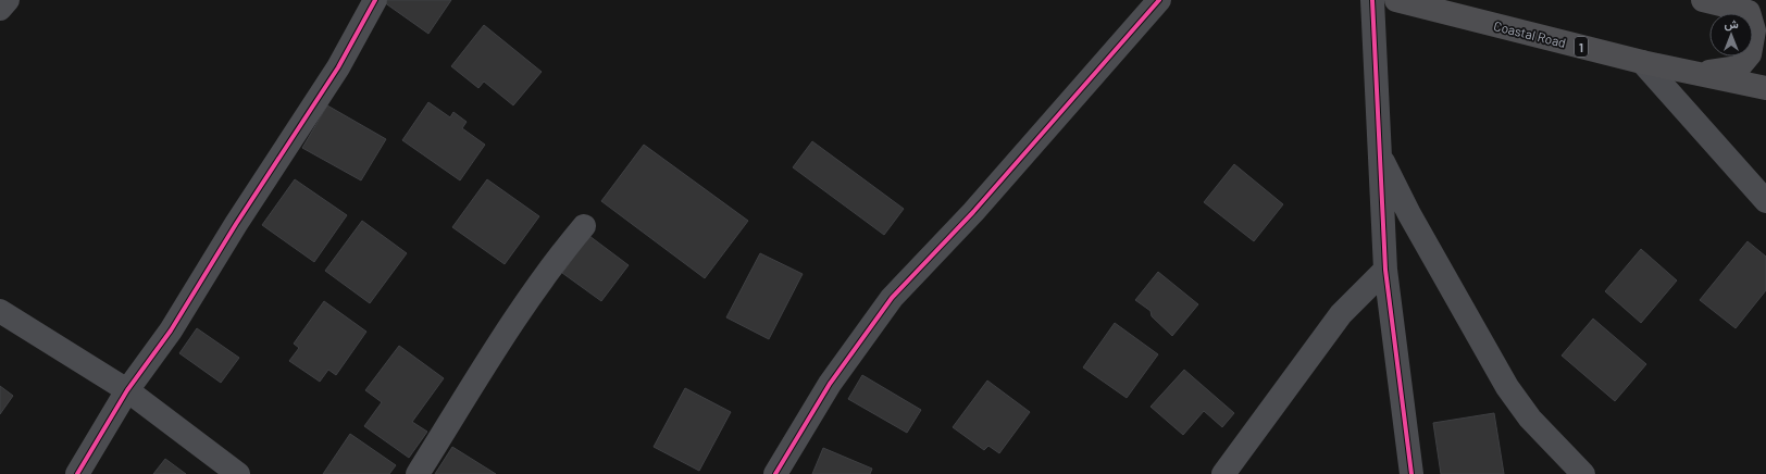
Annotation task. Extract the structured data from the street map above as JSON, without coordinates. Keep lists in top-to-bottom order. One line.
{"streets":{"highway":["Coastal Road","1"]},"north":"top"}
